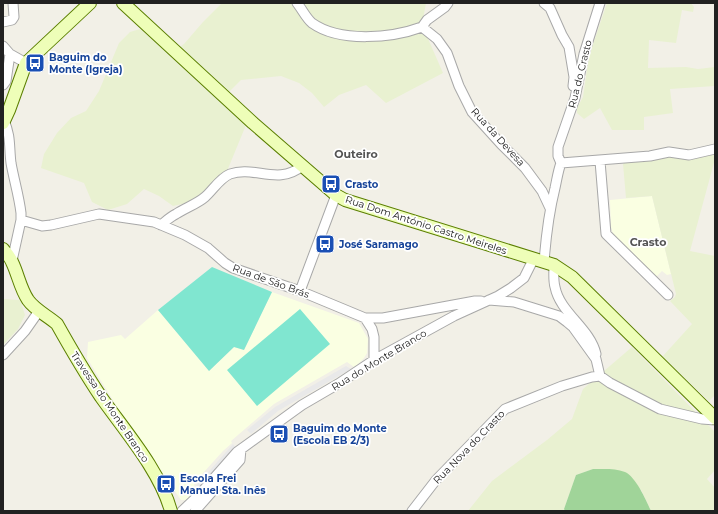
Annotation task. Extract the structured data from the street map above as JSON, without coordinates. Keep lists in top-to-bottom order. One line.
{"streets":{"main road":["Rua Dom António Castro Meireles","Travessa do Monte Branco"],"street":["Rua do Crasto","Rua da Devesa","Rua de São Brás","Rua do Monte Branco","Rua Nova do Crasto"]},"crossings":[["Rua do Crasto","Rua da Devesa"],["Rua do Crasto","Rua Dom António Castro Meireles"],["Rua do Crasto","Rua do Monte Branco"],["Rua do Crasto","Rua Nova do Crasto"],["Rua Dom António Castro Meireles","Rua do Monte Branco"],["Rua de São Brás","Rua do Monte Branco"]],"districts":["Outeiro","Crasto"],"places":{"bus stop":["Baguim do Monte (Igreja)","Crasto","José Saramago","Baguim do Monte (Escola EB 2/3)","Escola Frei Manuel Sta. Inês"]}}
